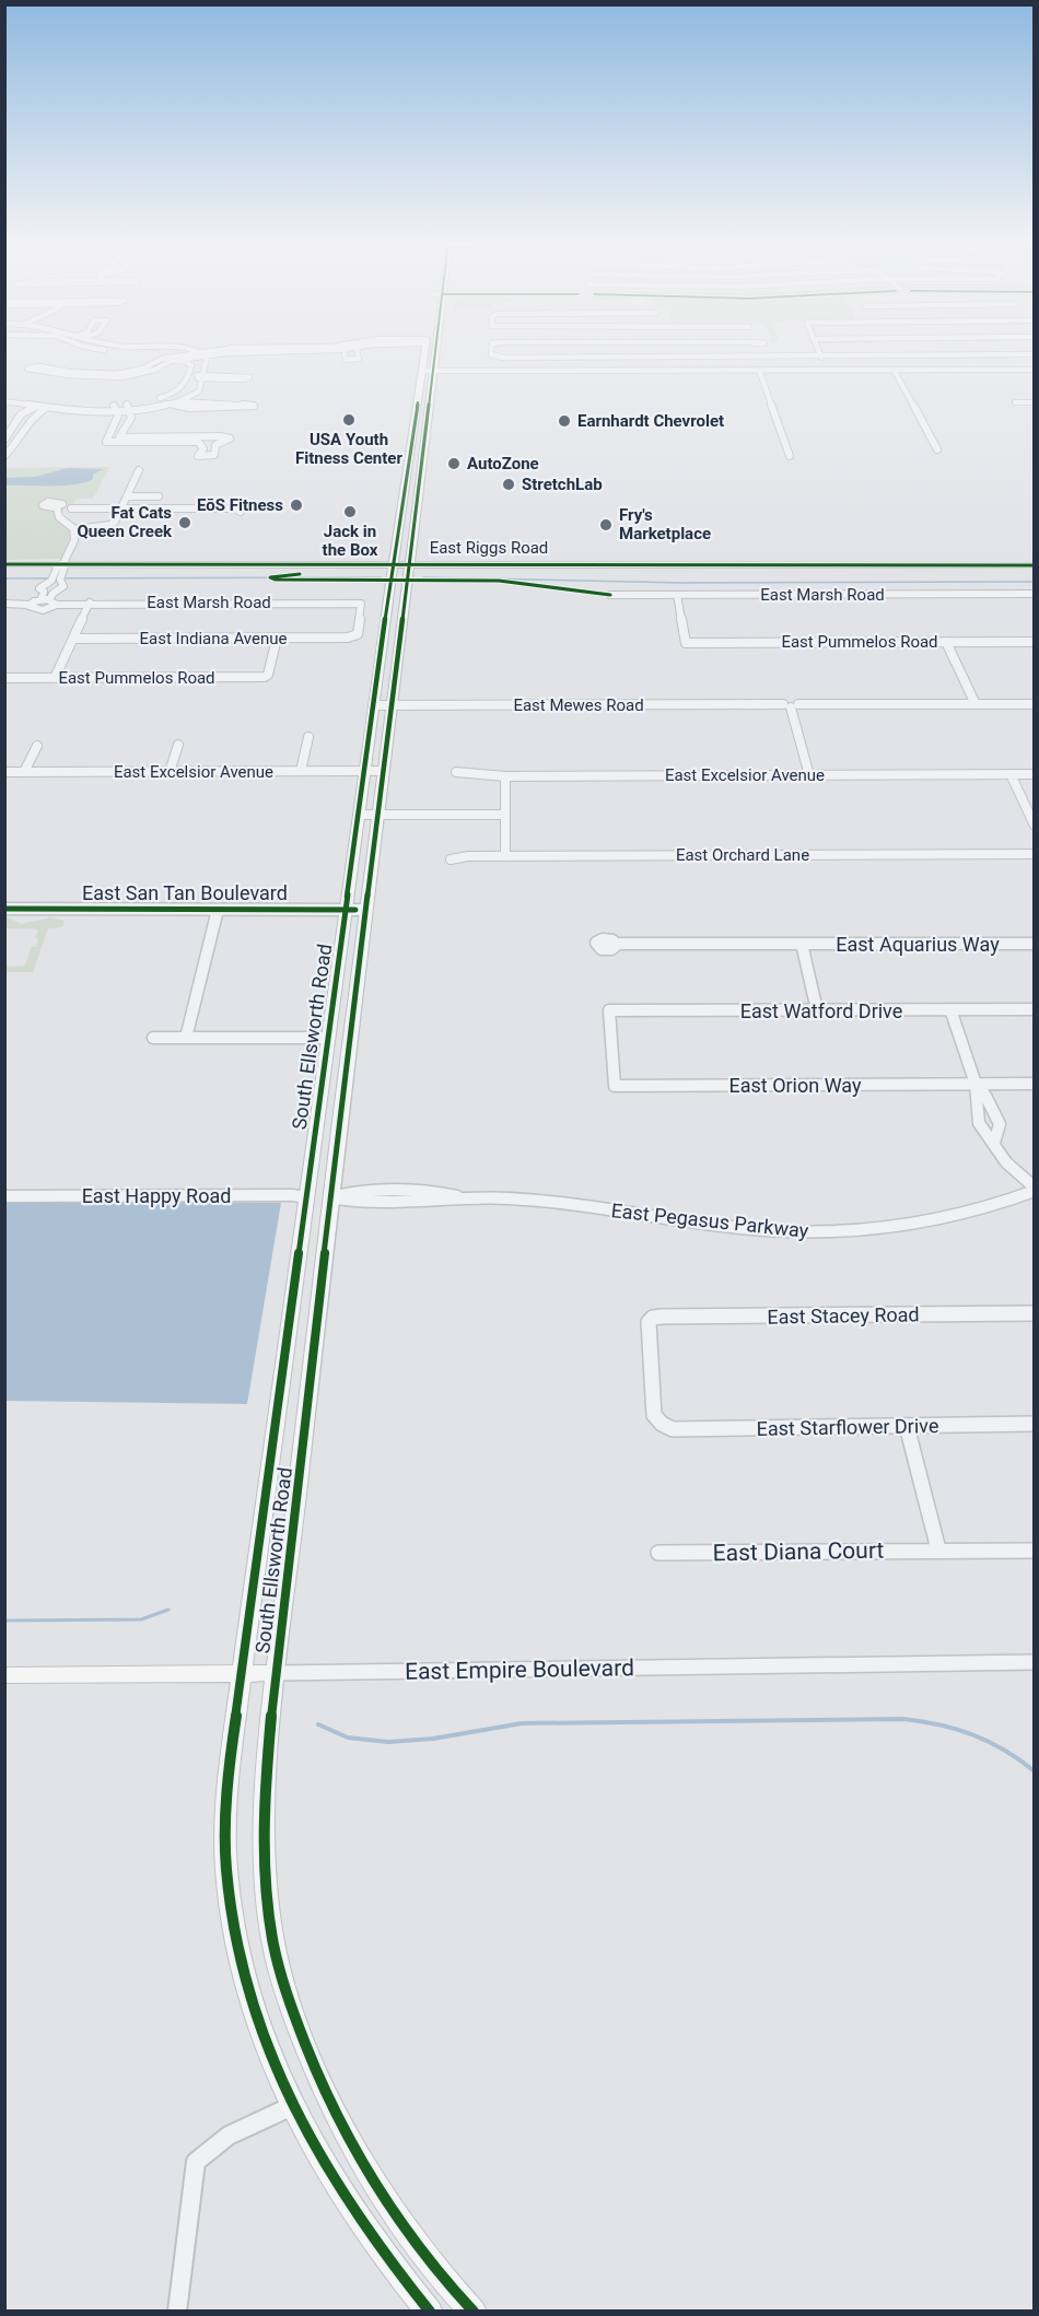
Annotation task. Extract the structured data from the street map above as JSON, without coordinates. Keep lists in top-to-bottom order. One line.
{"streets":{"main road":["East Riggs Road","South Ellsworth Road","East Empire Boulevard"],"street":["East Marsh Road","East Indiana Avenue","East Pummelos Road","East Mewes Road","East Excelsior Avenue","East Orchard Lane","East San Tan Boulevard","East Aquarius Way","East Watford Drive","East Orion Way","East Happy Road","East Pegasus Parkway","East Stacey Road","East Starflower Drive","East Diana Court"]},"crossings":[["East Riggs Road","South Ellsworth Road"],["East Marsh Road","East Indiana Avenue"],["East Marsh Road","East Pummelos Road"],["East Indiana Avenue","East Pummelos Road"],["East Mewes Road","South Ellsworth Road"],["East Excelsior Avenue","South Ellsworth Road"],["East San Tan Boulevard","South Ellsworth Road"],["East Watford Drive","East Orion Way"],["South Ellsworth Road","East Happy Road"],["South Ellsworth Road","East Pegasus Parkway"],["South Ellsworth Road","East Empire Boulevard"],["East Stacey Road","East Starflower Drive"]],"places":["USA Youth Fitness Center","Earnhardt Chevrolet","AutoZone","StretchLab","EōS Fitness","Jack in the Box","Fat Cats Queen Creek","Fry's Marketplace"]}
